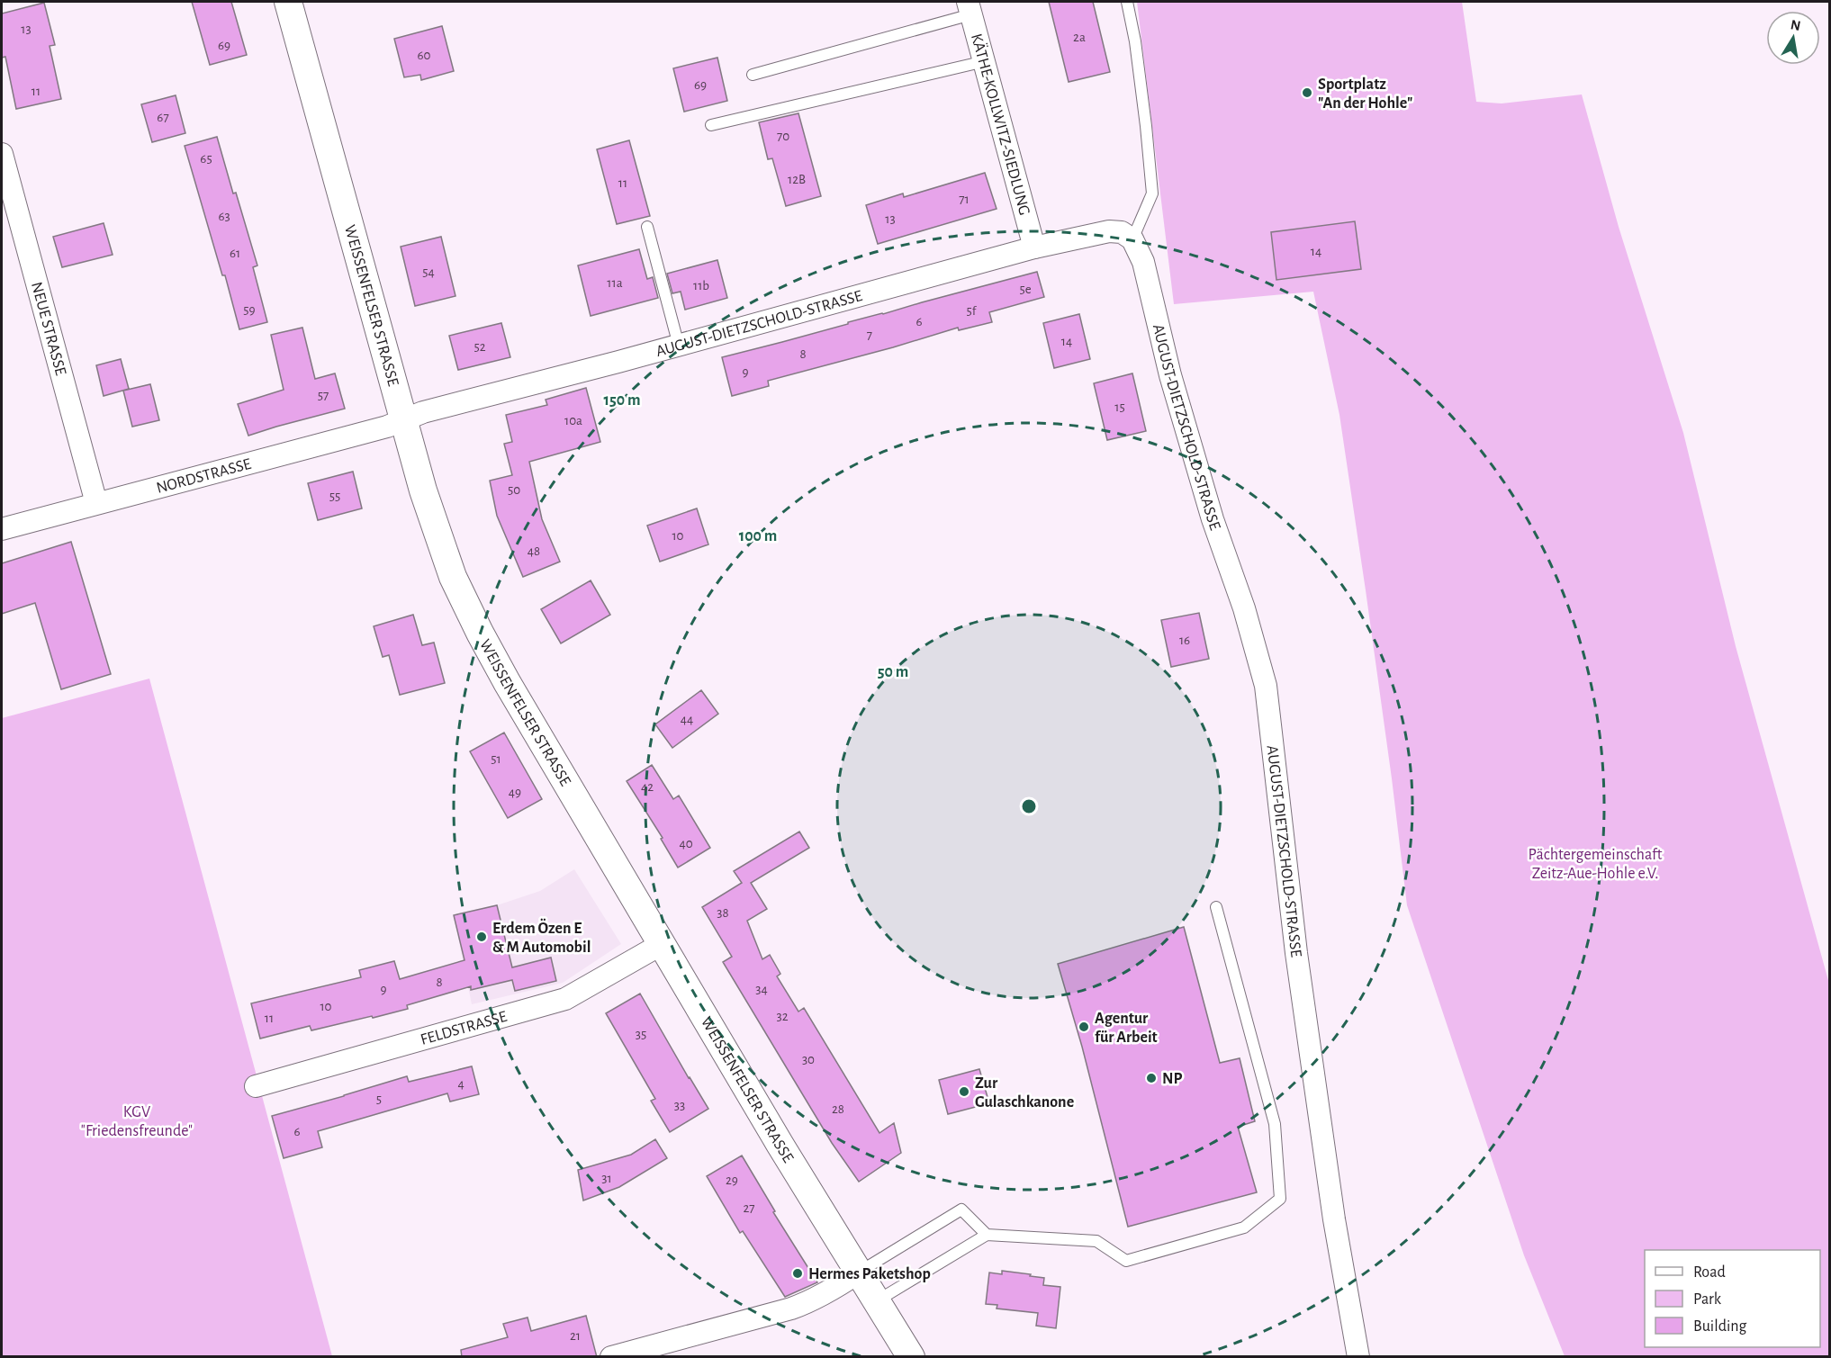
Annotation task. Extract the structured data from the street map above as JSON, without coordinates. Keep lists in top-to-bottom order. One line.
{"streets":{"street":["KÄTHE-KOLLWITZ-SIEDLUNG","WEISSENFELSER STRASSE","AUGUST-DIETZSCHOLD-STRASSE","NEUE STRASSE","NORDSTRASSE","FELDSTRASSE"]},"crossings":[["KÄTHE-KOLLWITZ-SIEDLUNG","AUGUST-DIETZSCHOLD-STRASSE"],["WEISSENFELSER STRASSE","AUGUST-DIETZSCHOLD-STRASSE"],["WEISSENFELSER STRASSE","NORDSTRASSE"],["WEISSENFELSER STRASSE","FELDSTRASSE"],["AUGUST-DIETZSCHOLD-STRASSE","NORDSTRASSE"],["NEUE STRASSE","NORDSTRASSE"]],"parks":["Pächtergemeinschaft Zeitz-Aue-Hohle e.V.","KGV \"Friedensfreunde\""],"places":["Sportplatz \"An der Hohle\"","Erdem Özen E & M Automobil","Agentur für Arbeit","NP","Zur Gulaschkanone","Hermes Paketshop"],"house_numbers":["13","2a","69","60","69","11","67","70","65","12B","11","71","63","13","14","61","54","11a","11b","5e","59","5f","6","7","14","52","8","9","57","15","10a","50","55","10","48","16","44","51","42","49","40","38","8","9","34","10","32","11","35","30","4","5","33","28","6","31","29","27","21"],"legend":["Road","Park","Building"],"north":"top","rings":["150 m","100 m","50 m"]}
